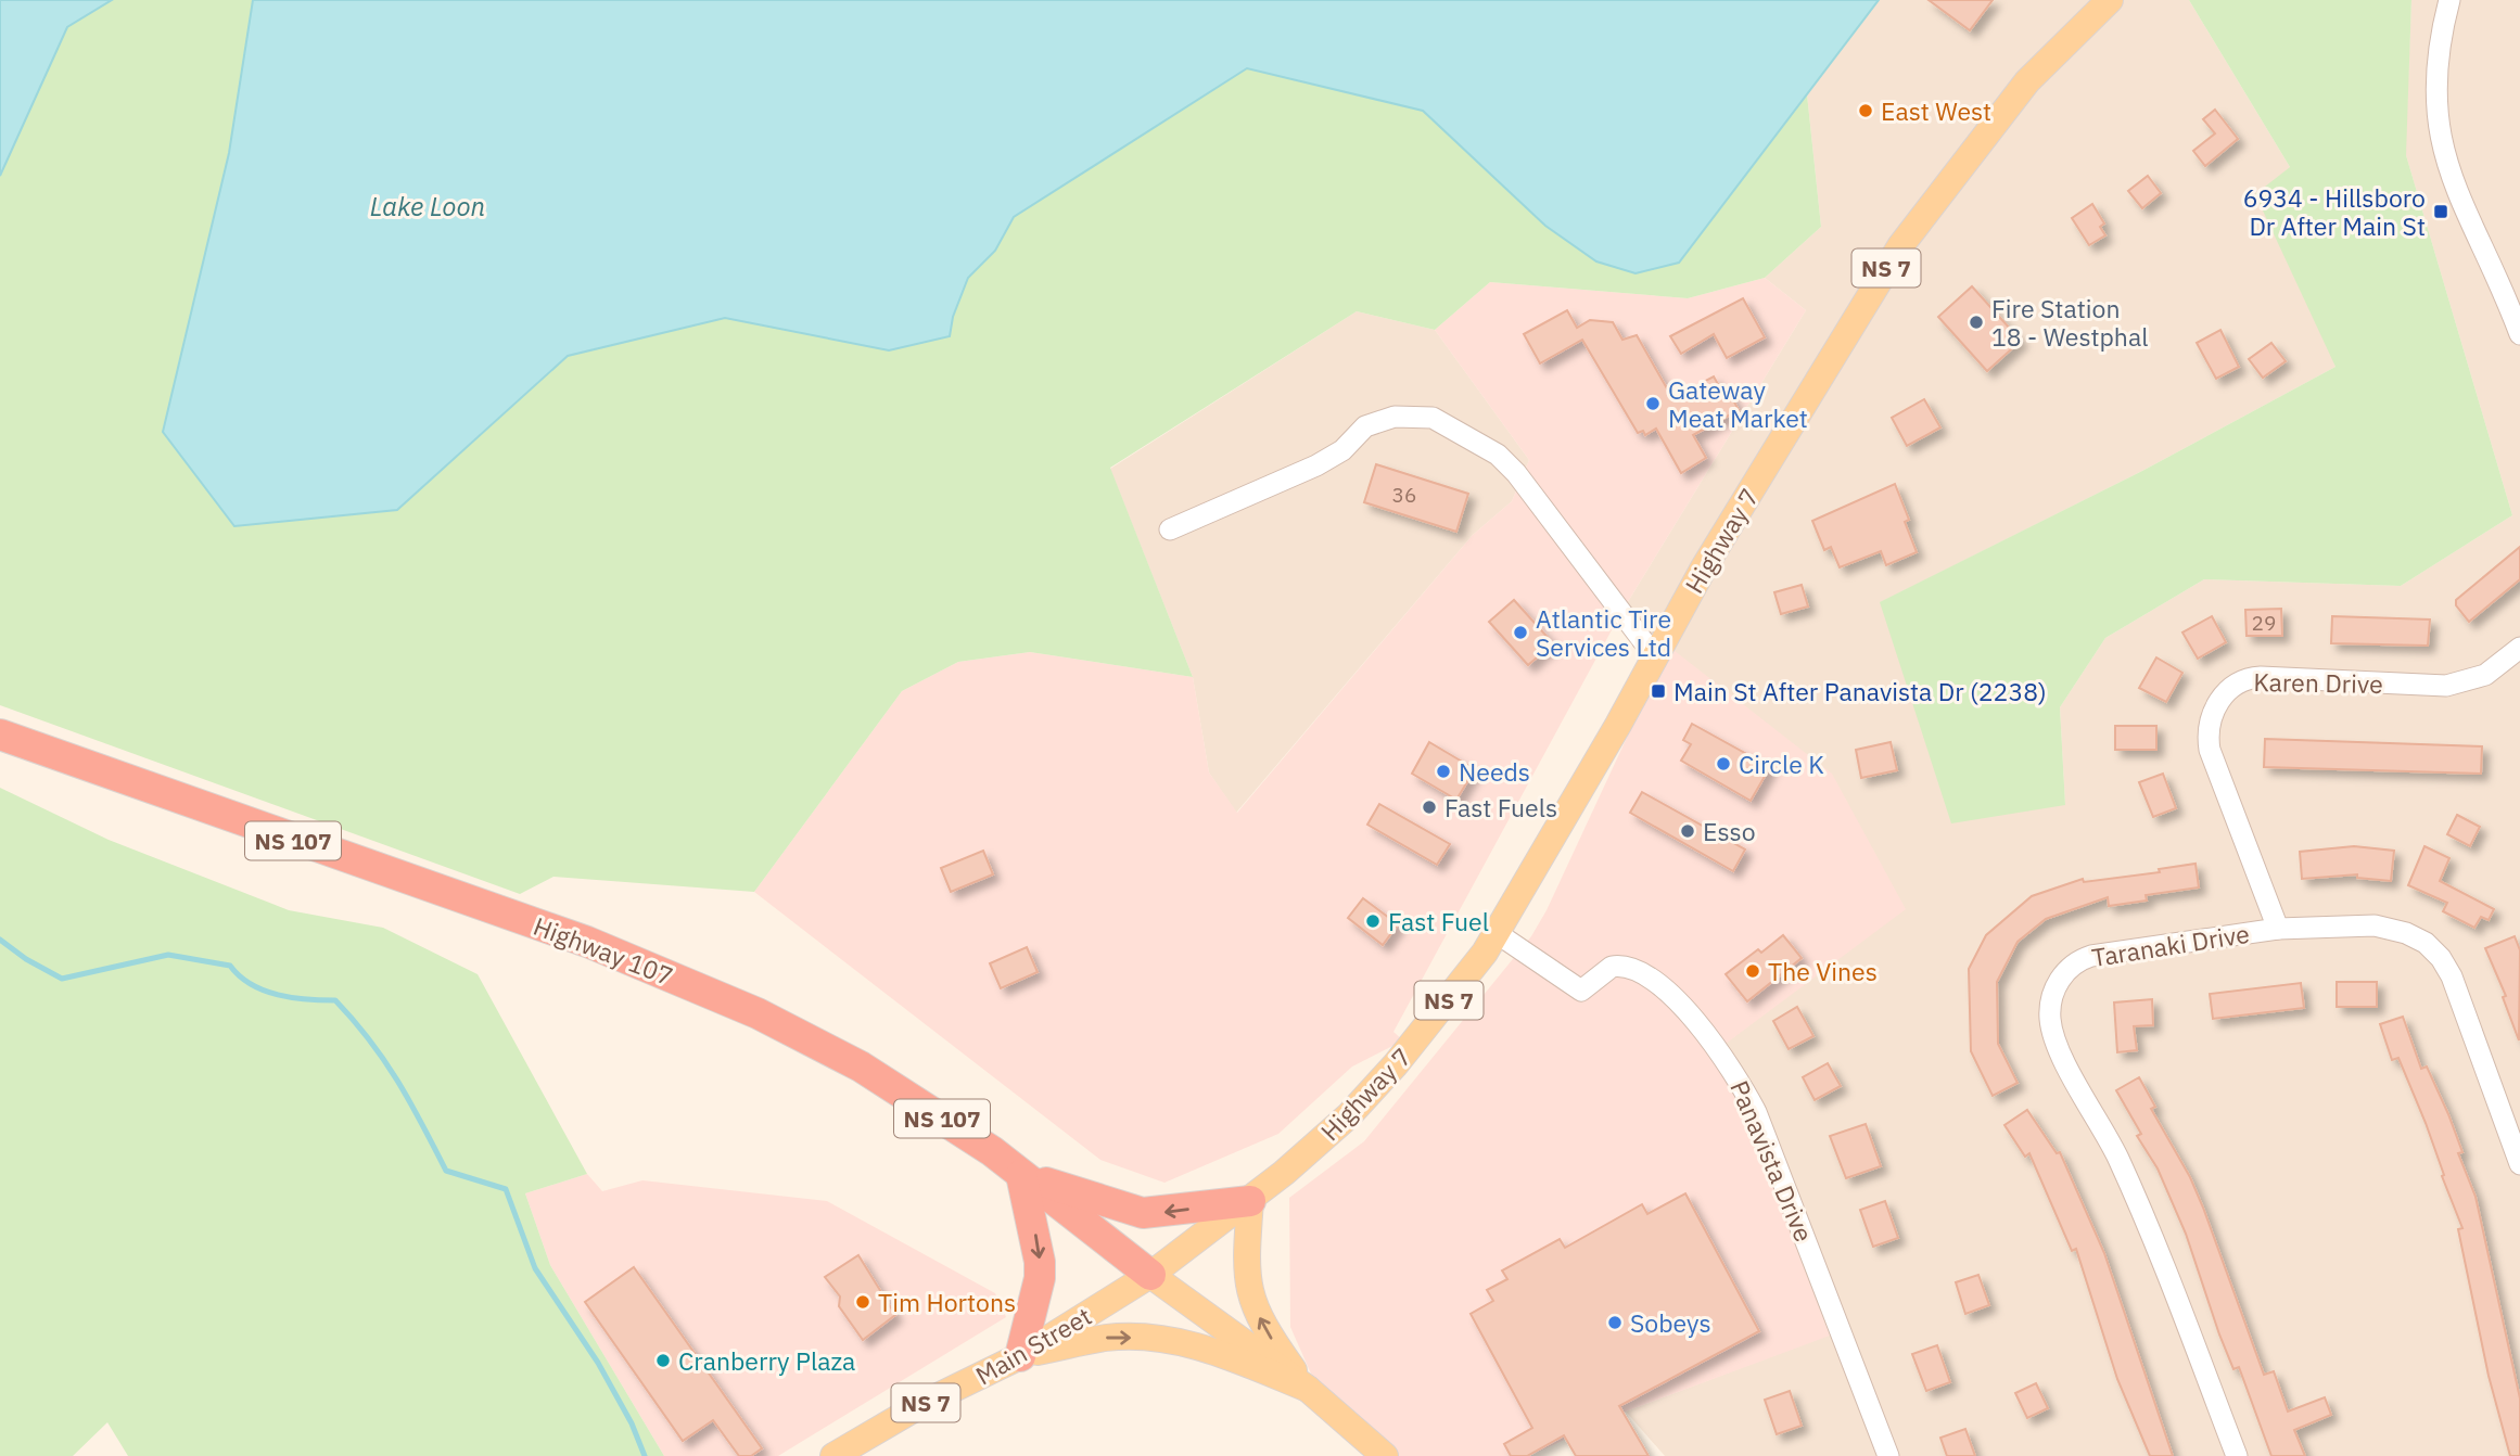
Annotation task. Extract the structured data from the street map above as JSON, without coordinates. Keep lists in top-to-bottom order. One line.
{"streets":{"highway":["NS 107","Highway 107"],"main road":["NS 7","Highway 7","Main Street"],"street":["Karen Drive","Taranaki Drive","Panavista Drive"]},"crossings":[["Highway 7","Highway 107"],["Highway 7","Panavista Drive"],["Highway 7","Main Street"],["Karen Drive","Taranaki Drive"],["Highway 107","Main Street"]],"water":["Lake Loon"],"places":{"other":["East West","Fire Station 18 - Westphal","Gateway Meat Market","Atlantic Tire Services Ltd","Circle K","Needs","Fast Fuels","Esso","Fast Fuel","The Vines","Tim Hortons","Sobeys","Cranberry Plaza"],"transit":["6934 - Hillsboro Dr After Main St","Main St After Panavista Dr (2238)"]},"house_numbers":["36","29"]}
